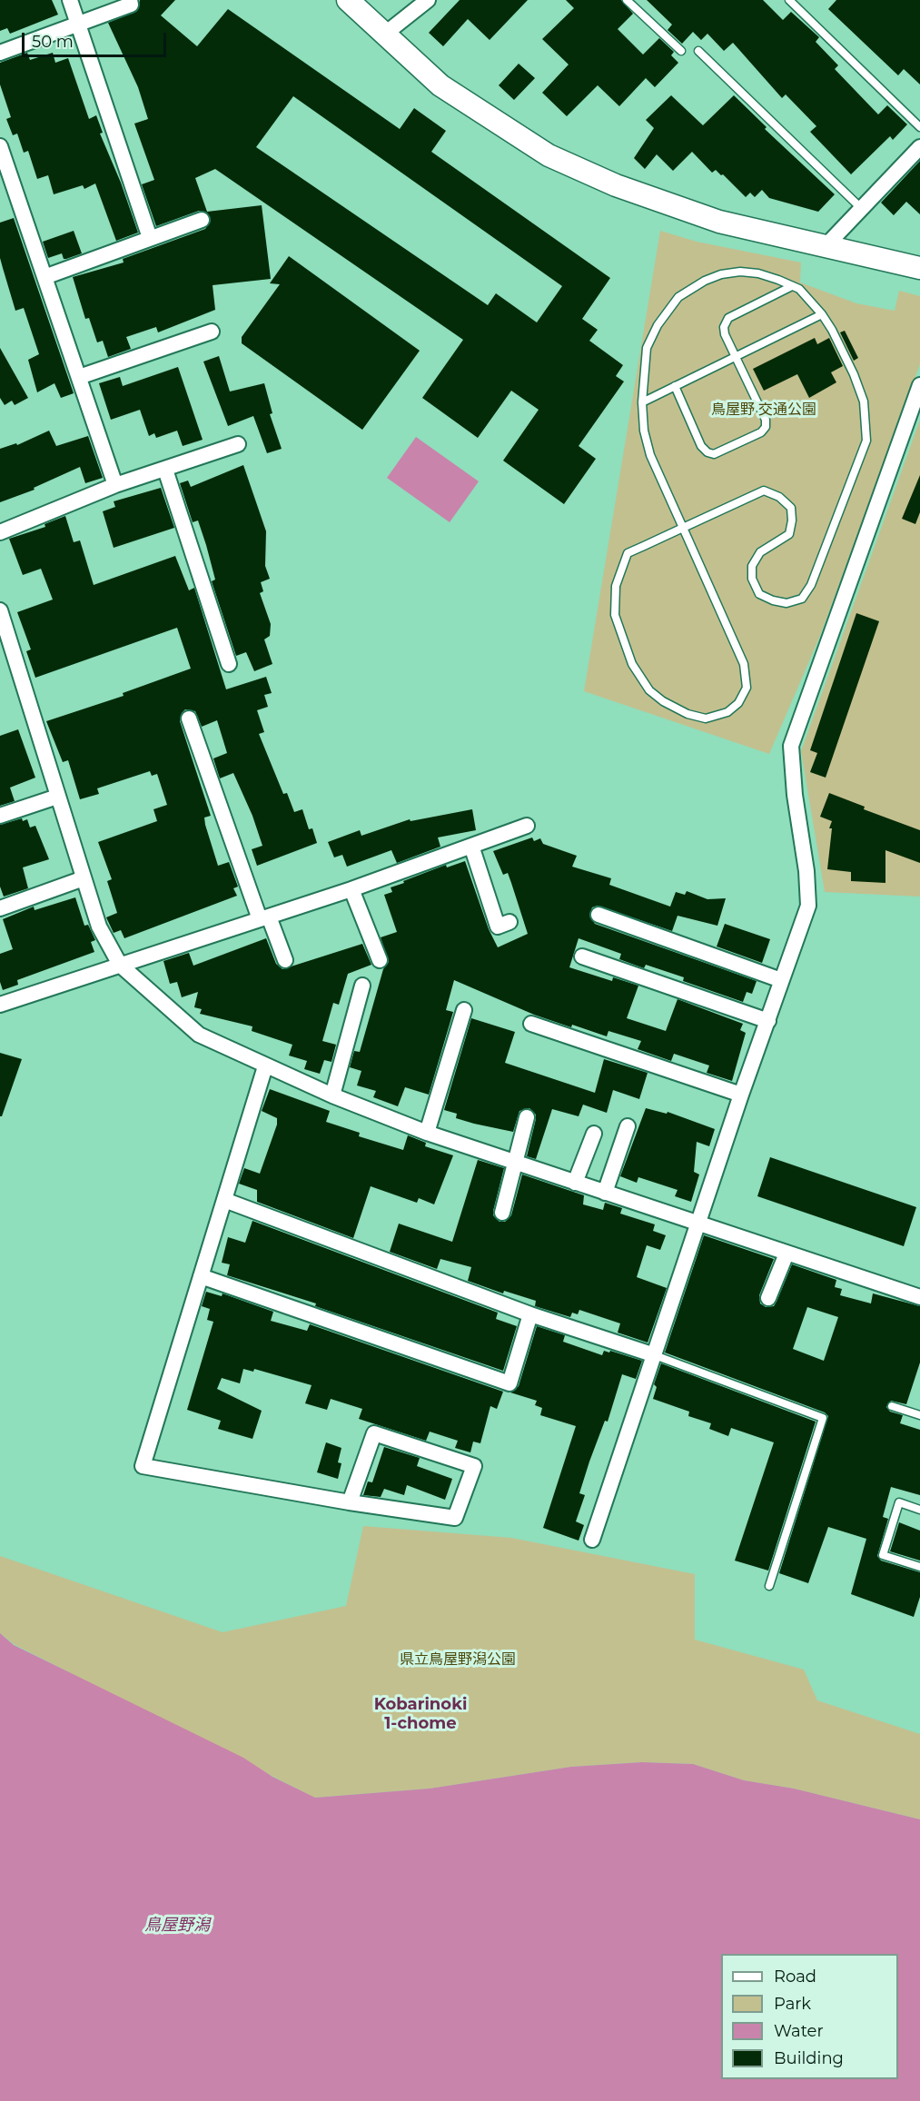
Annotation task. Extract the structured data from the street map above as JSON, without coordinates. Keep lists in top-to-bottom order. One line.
{"districts":["Kobarinoki 1-chome"],"water":["鳥屋野潟"],"parks":["鳥屋野 交通公園","県立鳥屋野潟公園"],"legend":["Road","Park","Water","Building"],"scale_bar":"50 m"}
